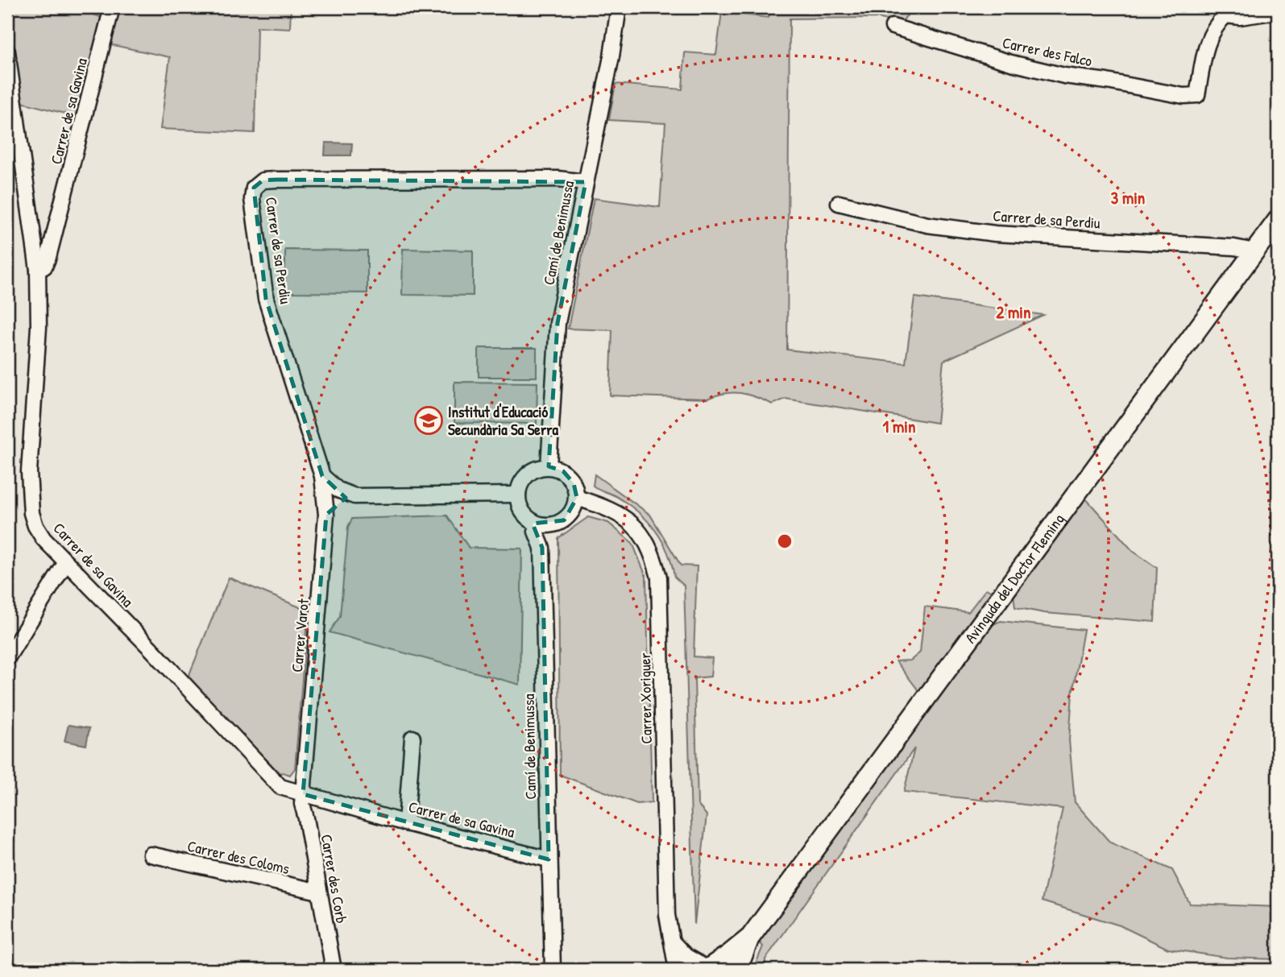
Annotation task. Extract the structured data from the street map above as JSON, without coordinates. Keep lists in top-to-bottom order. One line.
{"streets":{"main road":["Avinguda del Doctor Fleming"],"street":["Carrer des Falco","Carrer de sa Gavina","Carrer de sa Perdiu","Camí de Benimussa","Carrer Varot","Carrer Xoriguer","Carrer des Coloms","Carrer des Corb"]},"crossings":[["Carrer de sa Gavina","Camí de Benimussa"],["Carrer de sa Gavina","Carrer Varot"],["Carrer de sa Gavina","Carrer des Corb"],["Carrer de sa Perdiu","Camí de Benimussa"],["Carrer de sa Perdiu","Avinguda del Doctor Fleming"],["Carrer de sa Perdiu","Carrer Varot"],["Camí de Benimussa","Carrer Xoriguer"],["Carrer Varot","Carrer des Corb"],["Carrer des Coloms","Carrer des Corb"]],"places":{"school or university":["Institut d'Educació Secundària Sa Serra"]},"rings":["3 min","2 min","1 min"]}
